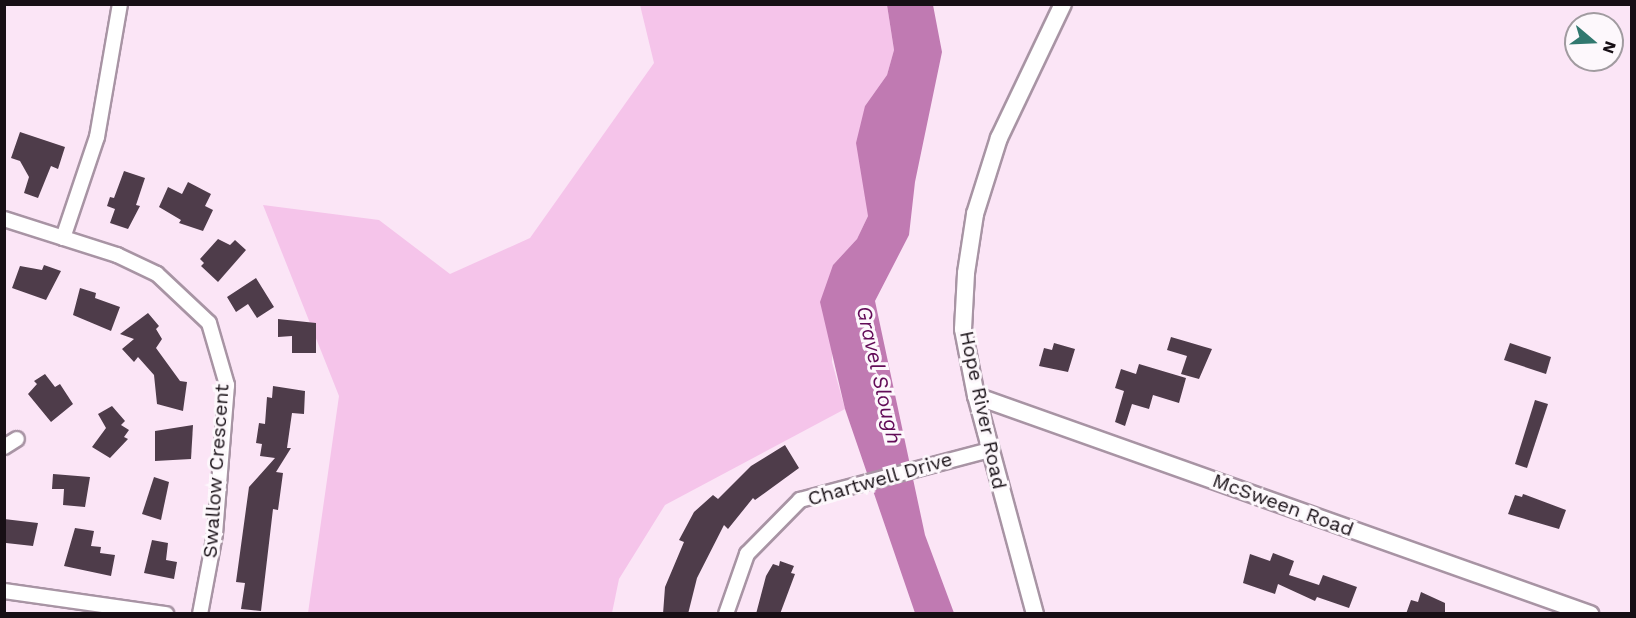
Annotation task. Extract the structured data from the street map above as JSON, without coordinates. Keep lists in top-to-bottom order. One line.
{"streets":{"street":["Hope River Road","Swallow Crescent","Chartwell Drive","McSween Road"]},"crossings":[["Hope River Road","Chartwell Drive"],["Hope River Road","McSween Road"]],"water":["Gravel Slough"],"north":"right"}
